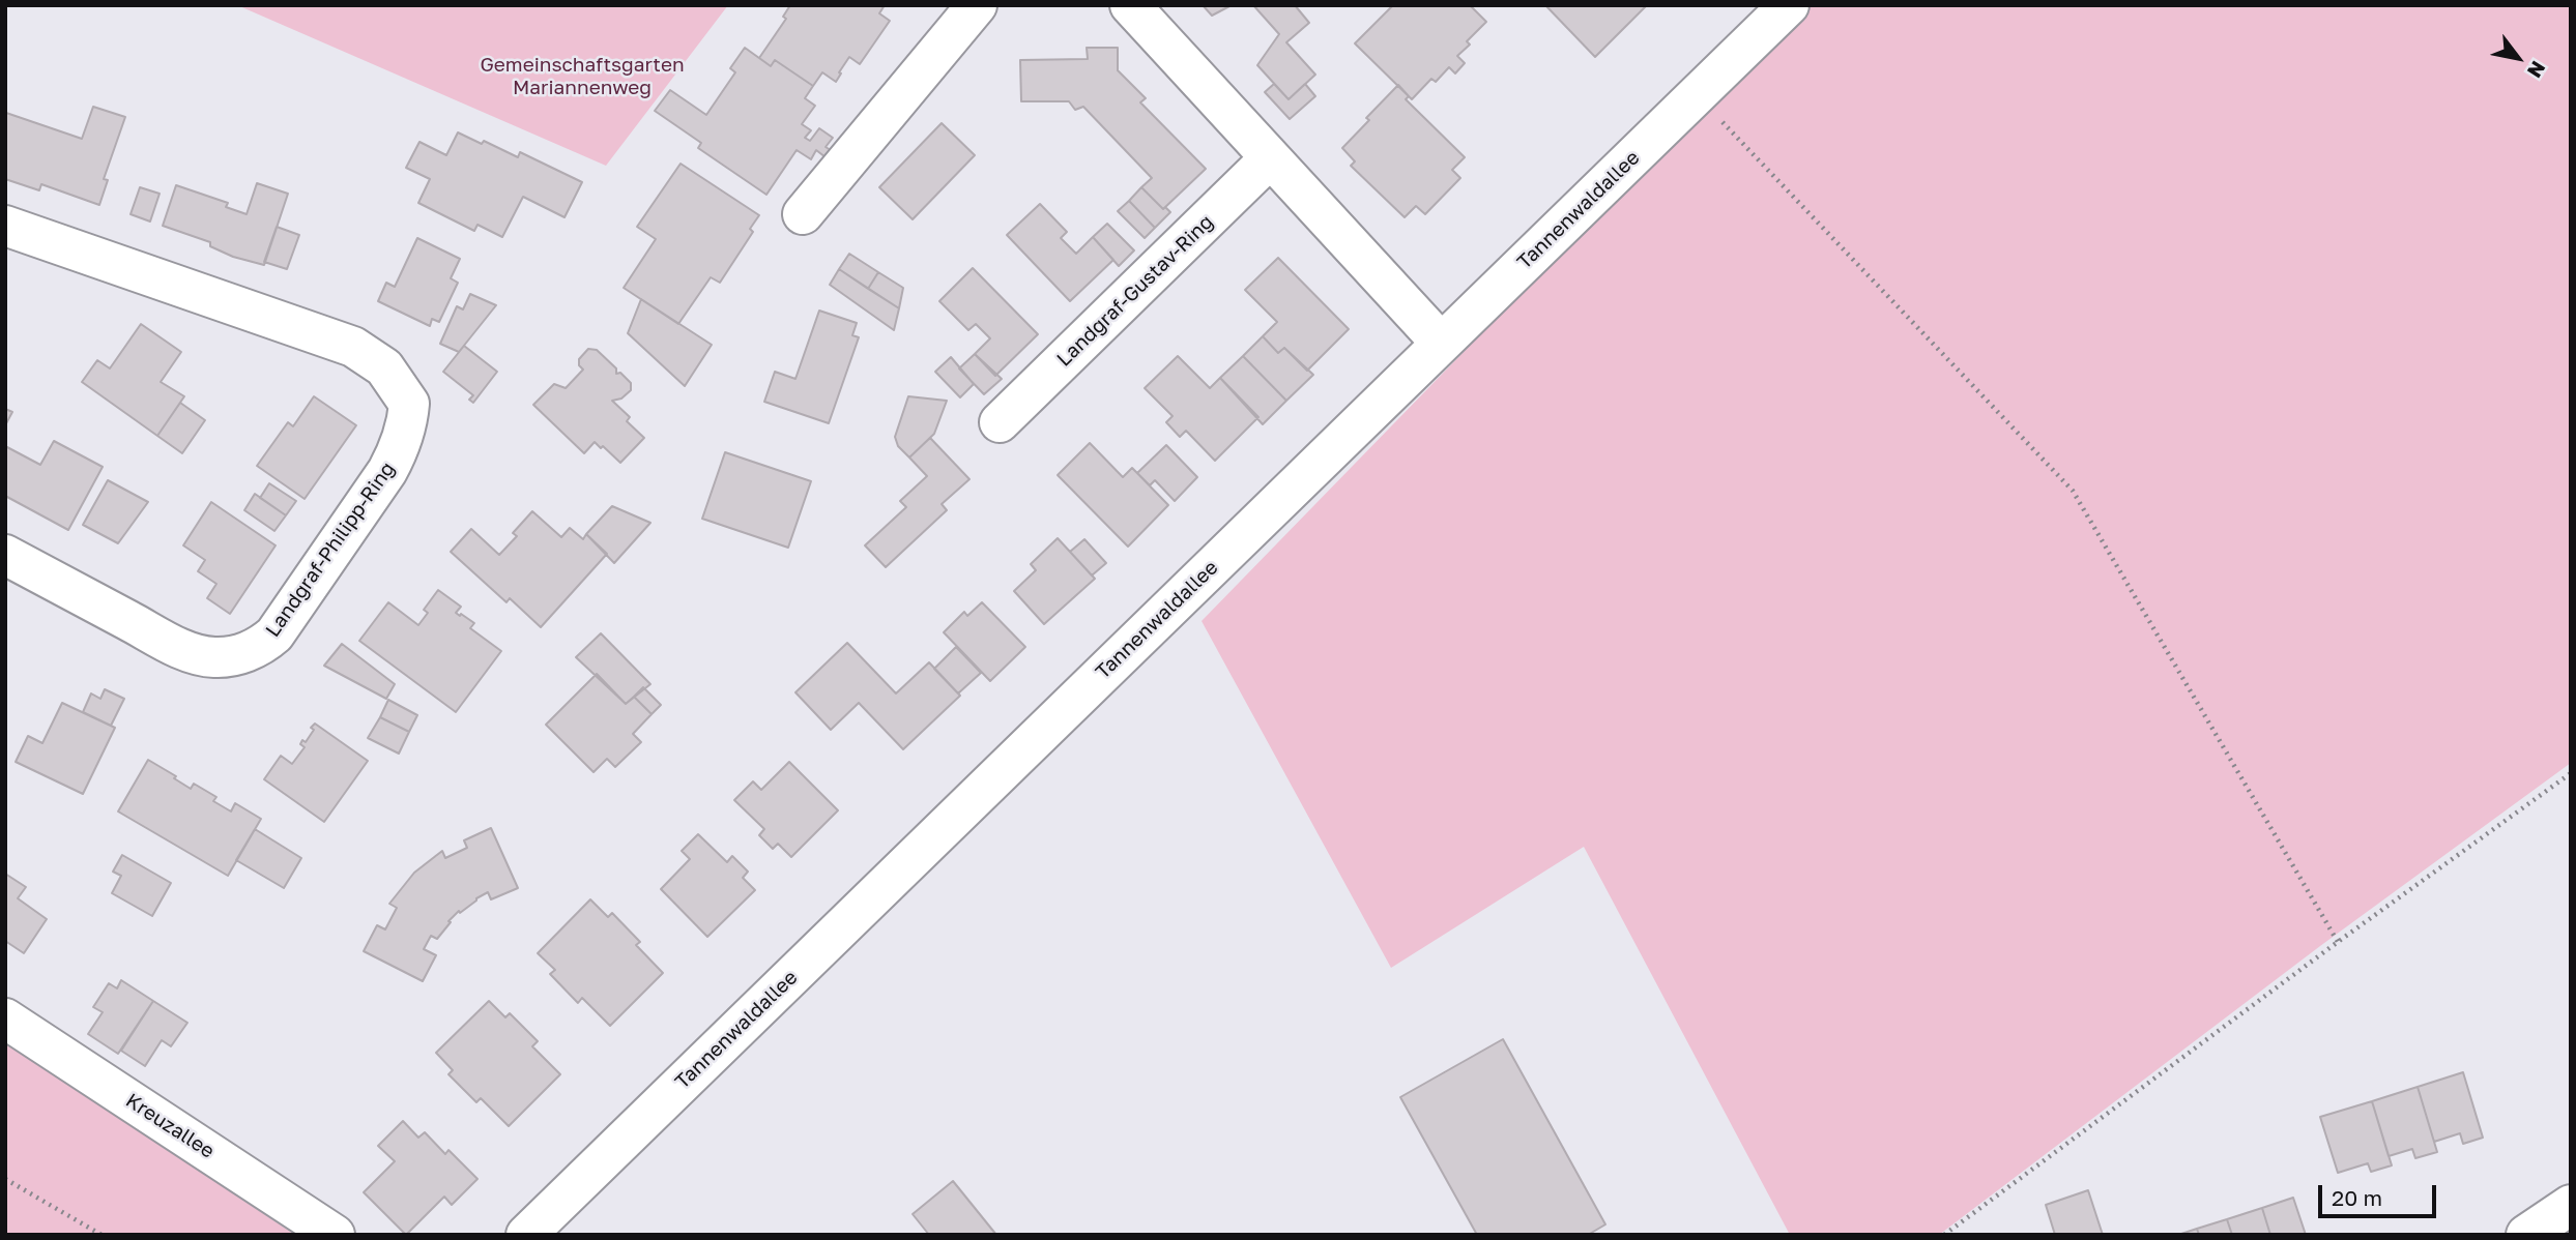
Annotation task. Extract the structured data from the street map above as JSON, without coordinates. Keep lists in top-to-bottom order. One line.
{"streets":{"street":["Tannenwaldallee","Landgraf-Gustav-Ring","Landgraf-Philipp-Ring","Kreuzallee"]},"parks":["Gemeinschaftsgarten Mariannenweg"],"scale_bar":"20 m","north":"bottom right"}
